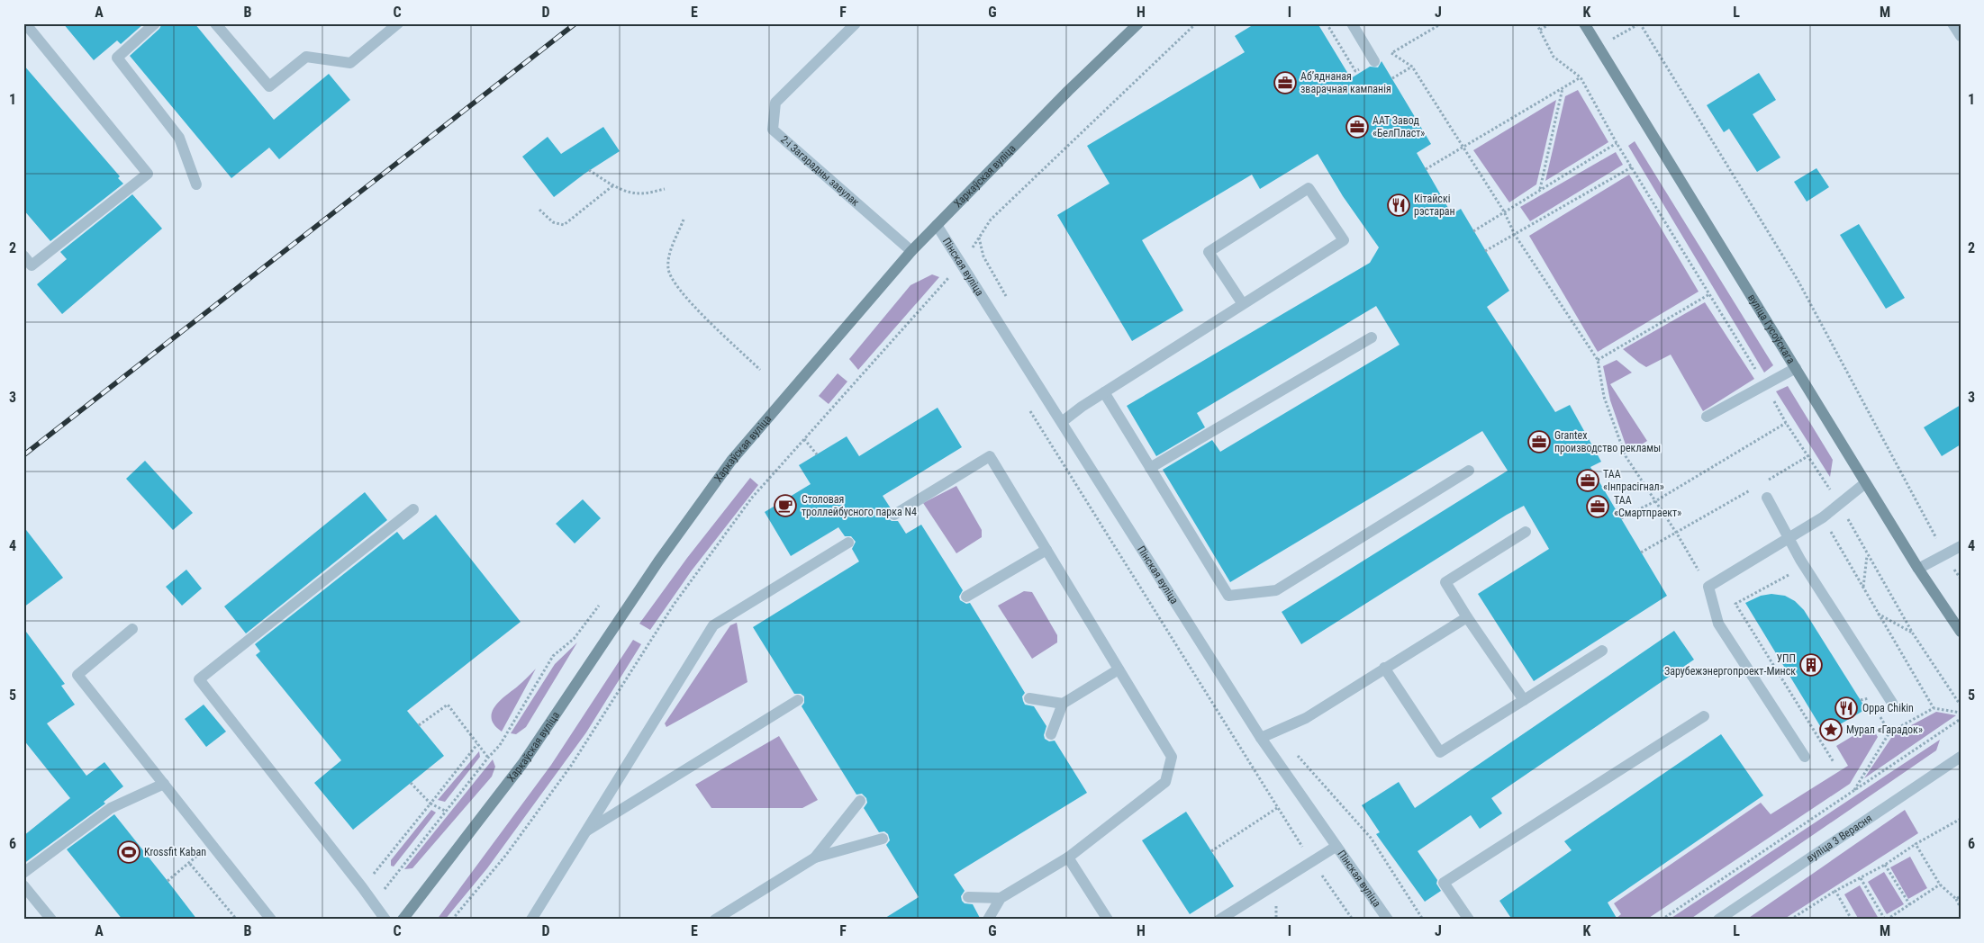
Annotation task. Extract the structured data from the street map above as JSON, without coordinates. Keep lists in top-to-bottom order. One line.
{"streets":{"main road":["Харкаўская вуліца","вуліца Гусоўскага"],"street":["2-і Загарадны завулак","Пінская вуліца","вуліца 3 Верасня"]},"crossings":[["2-і Загарадны завулак","Харкаўская вуліца"],["Харкаўская вуліца","Пінская вуліца"]],"places":{"office":["Абʼяднаная зварачная кампанія","ААТ Завод «БелПласт»","Grantex производство рекламы","ТАА «Інпрасігнал»","ТАА «Смартпраект»"],"restaurant":["Кітайскі рэстаран","Oppa Chikin"],"cafe":["Столовая троллейбусного парка N4"],"building":["УПП Зарубежэнергопроект-Минск"],"place":["Мурал «Гарадок»"],"sports":["Krossfit Kaban"]},"grid":{"columns":["A","B","C","D","E","F","G","H","I","J","K","L","M"],"rows":["1","2","3","4","5","6"]}}
